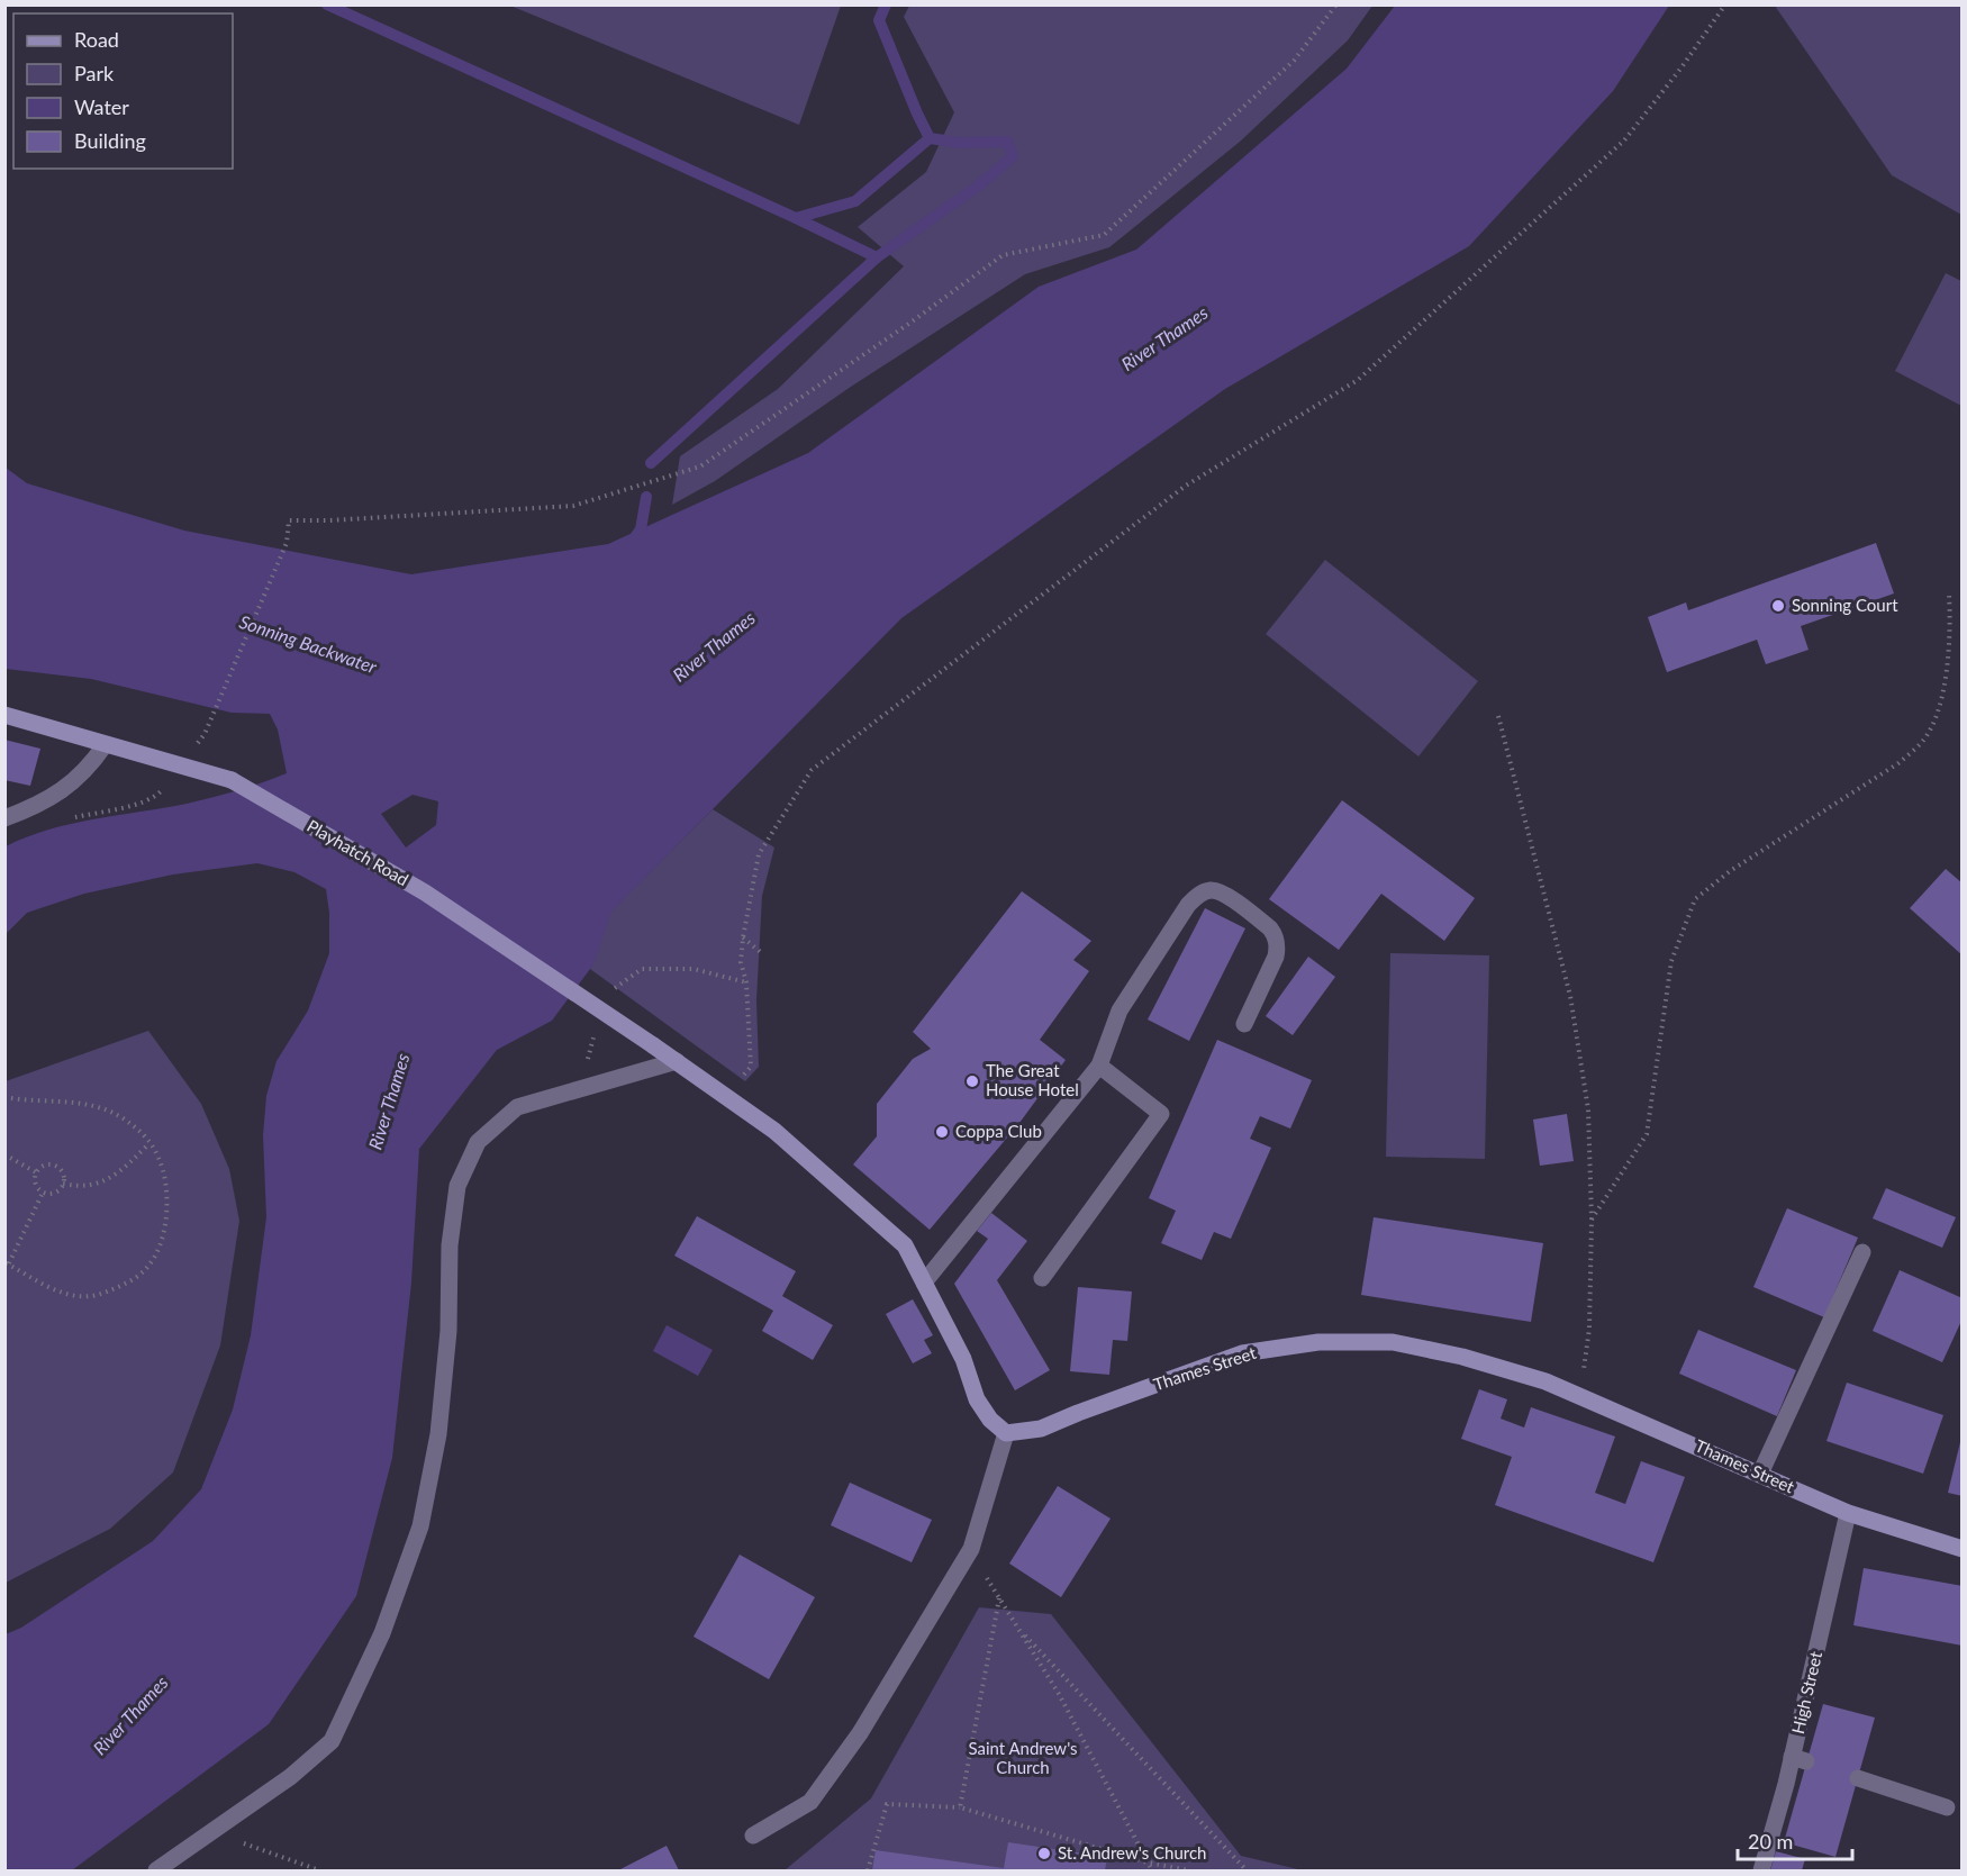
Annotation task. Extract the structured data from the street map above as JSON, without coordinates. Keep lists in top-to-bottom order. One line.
{"streets":{"main road":["Playhatch Road","Thames Street"],"street":["High Street"]},"crossings":[["Thames Street","High Street"]],"water":["River Thames","Sonning Backwater"],"parks":["Saint Andrew's Church"],"places":["Sonning Court","The Great House Hotel","Coppa Club","St. Andrew's Church"],"legend":["Road","Park","Water","Building"],"scale_bar":"20 m"}
